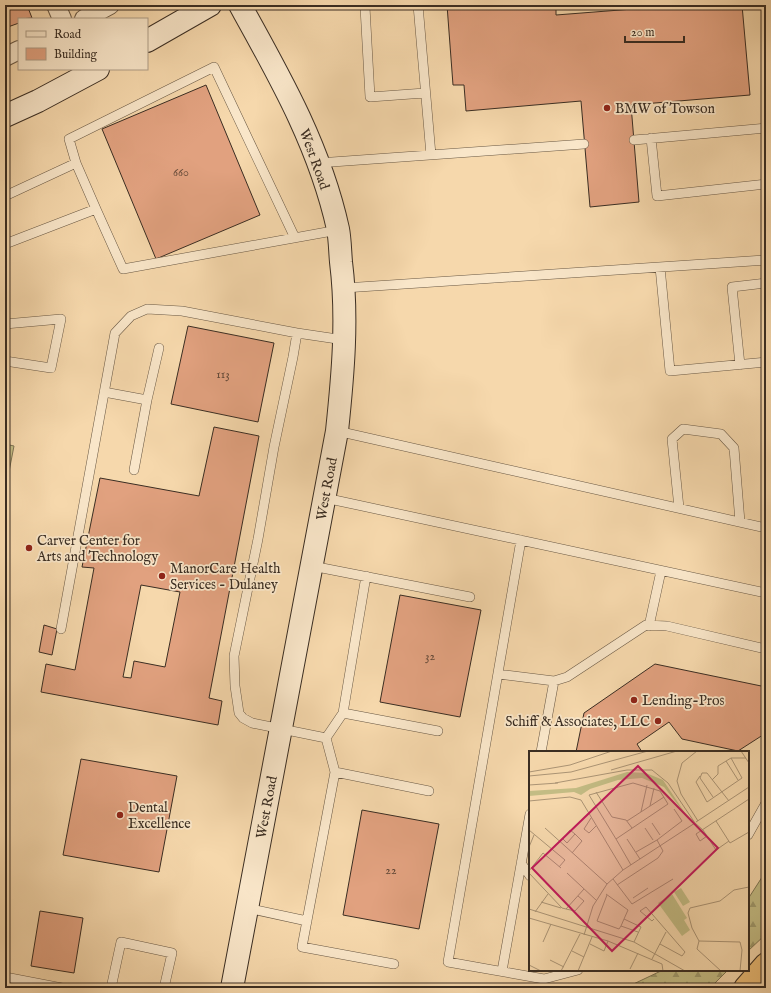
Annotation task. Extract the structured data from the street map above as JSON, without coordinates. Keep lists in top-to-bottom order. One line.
{"streets":{"street":["West Road"]},"places":["BMW of Towson","Carver Center for Arts and Technology","ManorCare Health Services - Dulaney","Lending-Pros","Schiff & Associates, LLC","Dental Excellence"],"house_numbers":["660","113","32","22"],"legend":["Road","Building"],"scale_bar":"20 m"}
